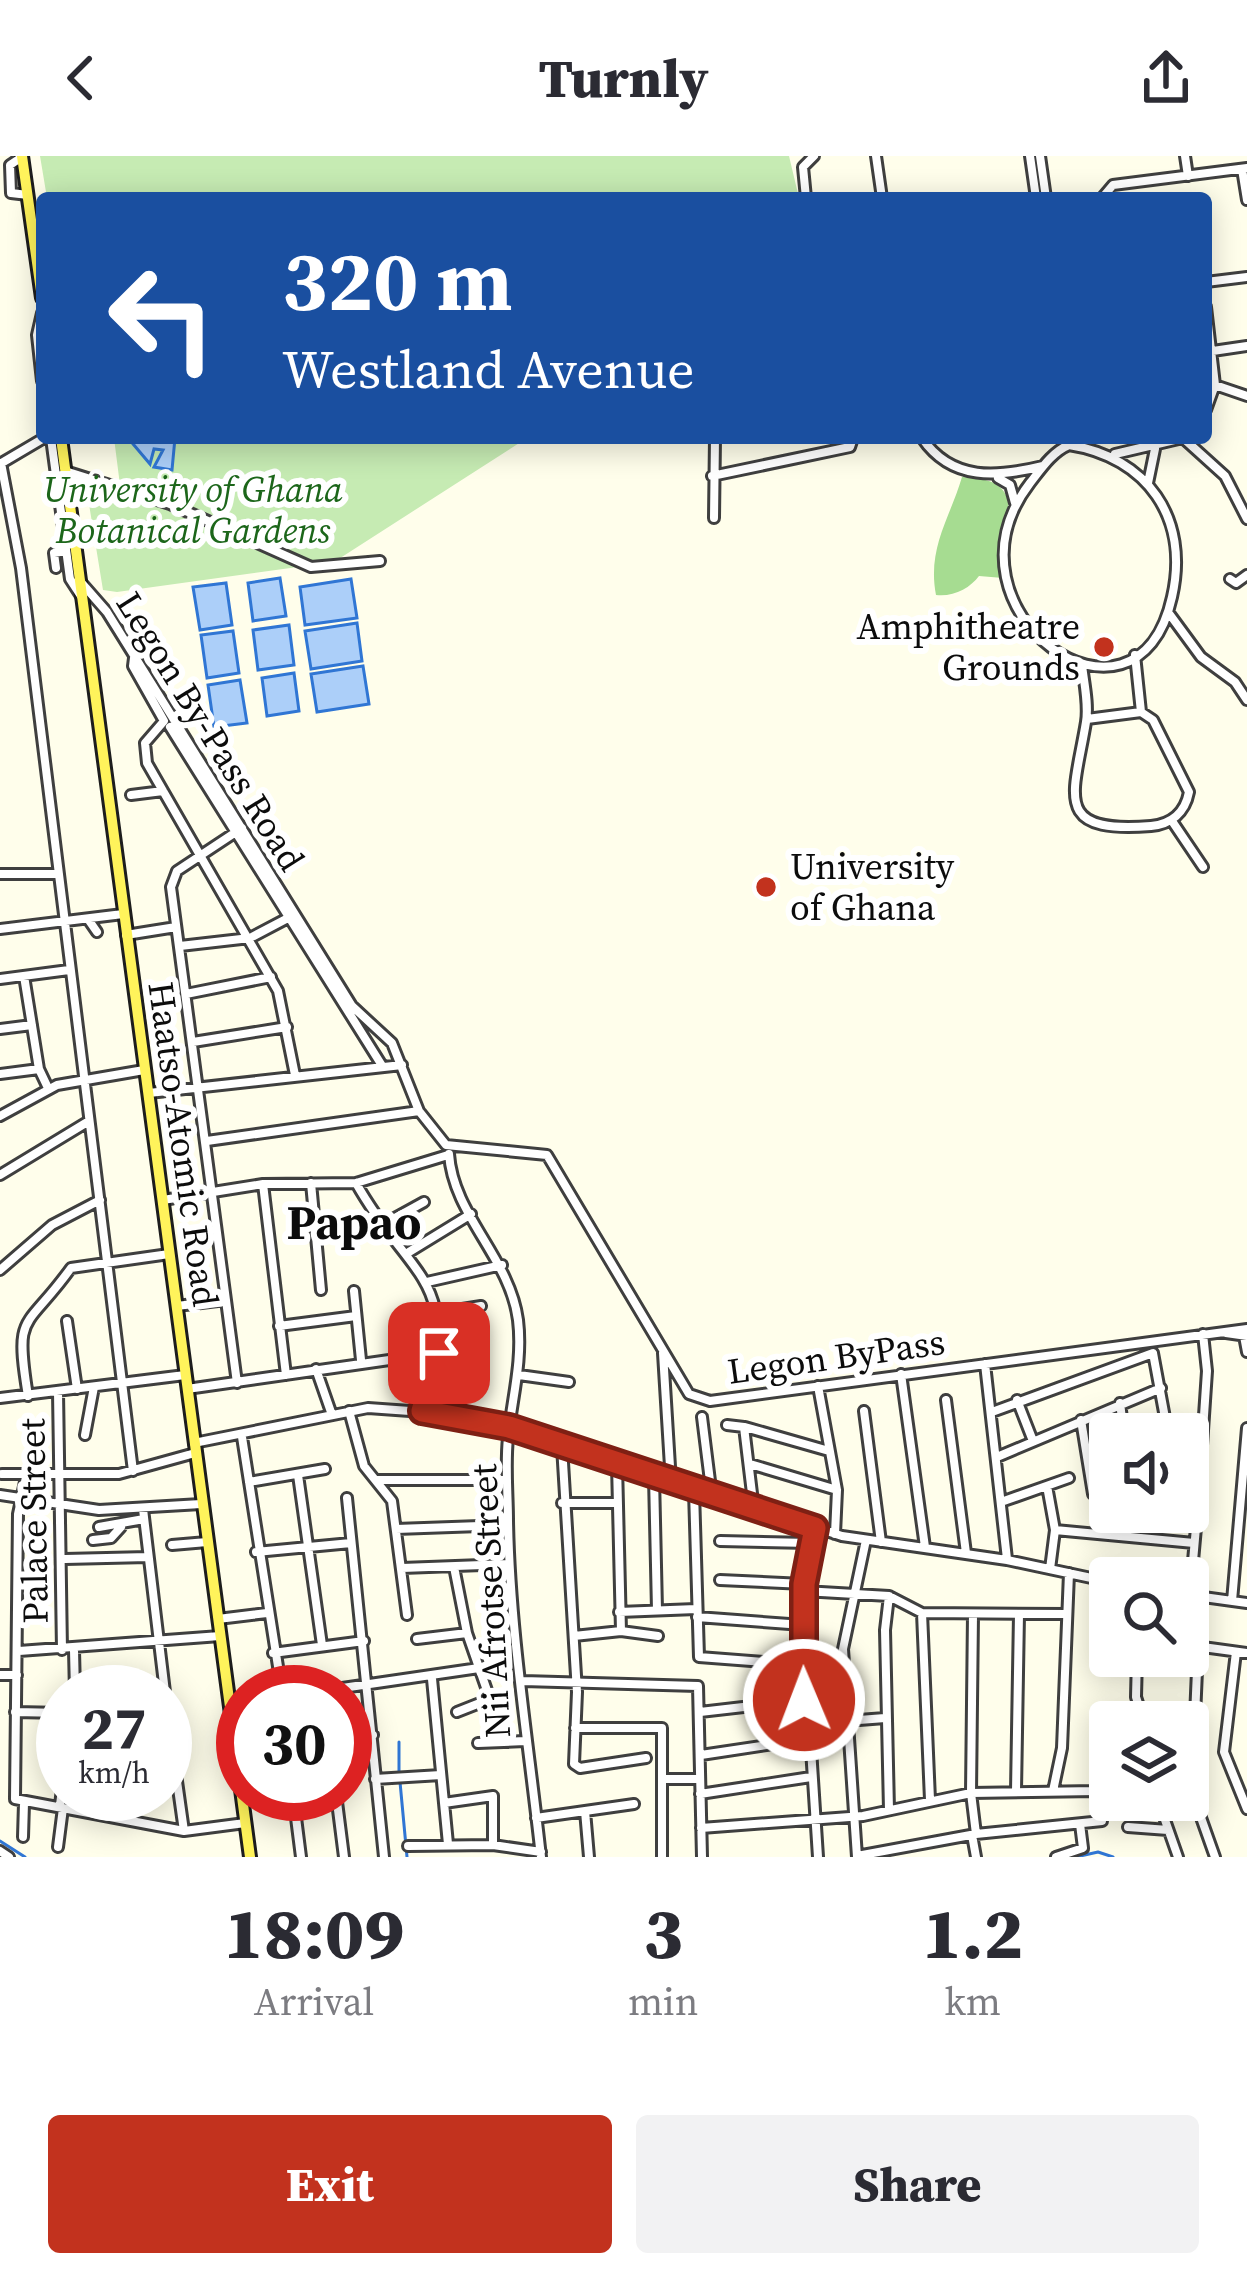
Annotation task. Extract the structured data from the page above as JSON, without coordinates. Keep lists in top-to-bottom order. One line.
{"streets":{"main road":["Haatso-Atomic Road"],"street":["Legon By-Pass Road","Legon ByPass","Palace Street","Nii Afrotse Street"]},"crossings":[["Legon By-Pass Road","Haatso-Atomic Road"],["Legon ByPass","Nii Afrotse Street"]],"districts":["Papao"],"parks":["University of Ghana Botanical Gardens"],"places":["Amphitheatre Grounds","University of Ghana"],"page":{"header":"Turnly","turn":["320 m","Westland Avenue"],"speed":"27 km/h","limit":"30","eta":["18:09","Arrival","3","min","1.2","km"],"buttons":["Exit","Share"]}}
